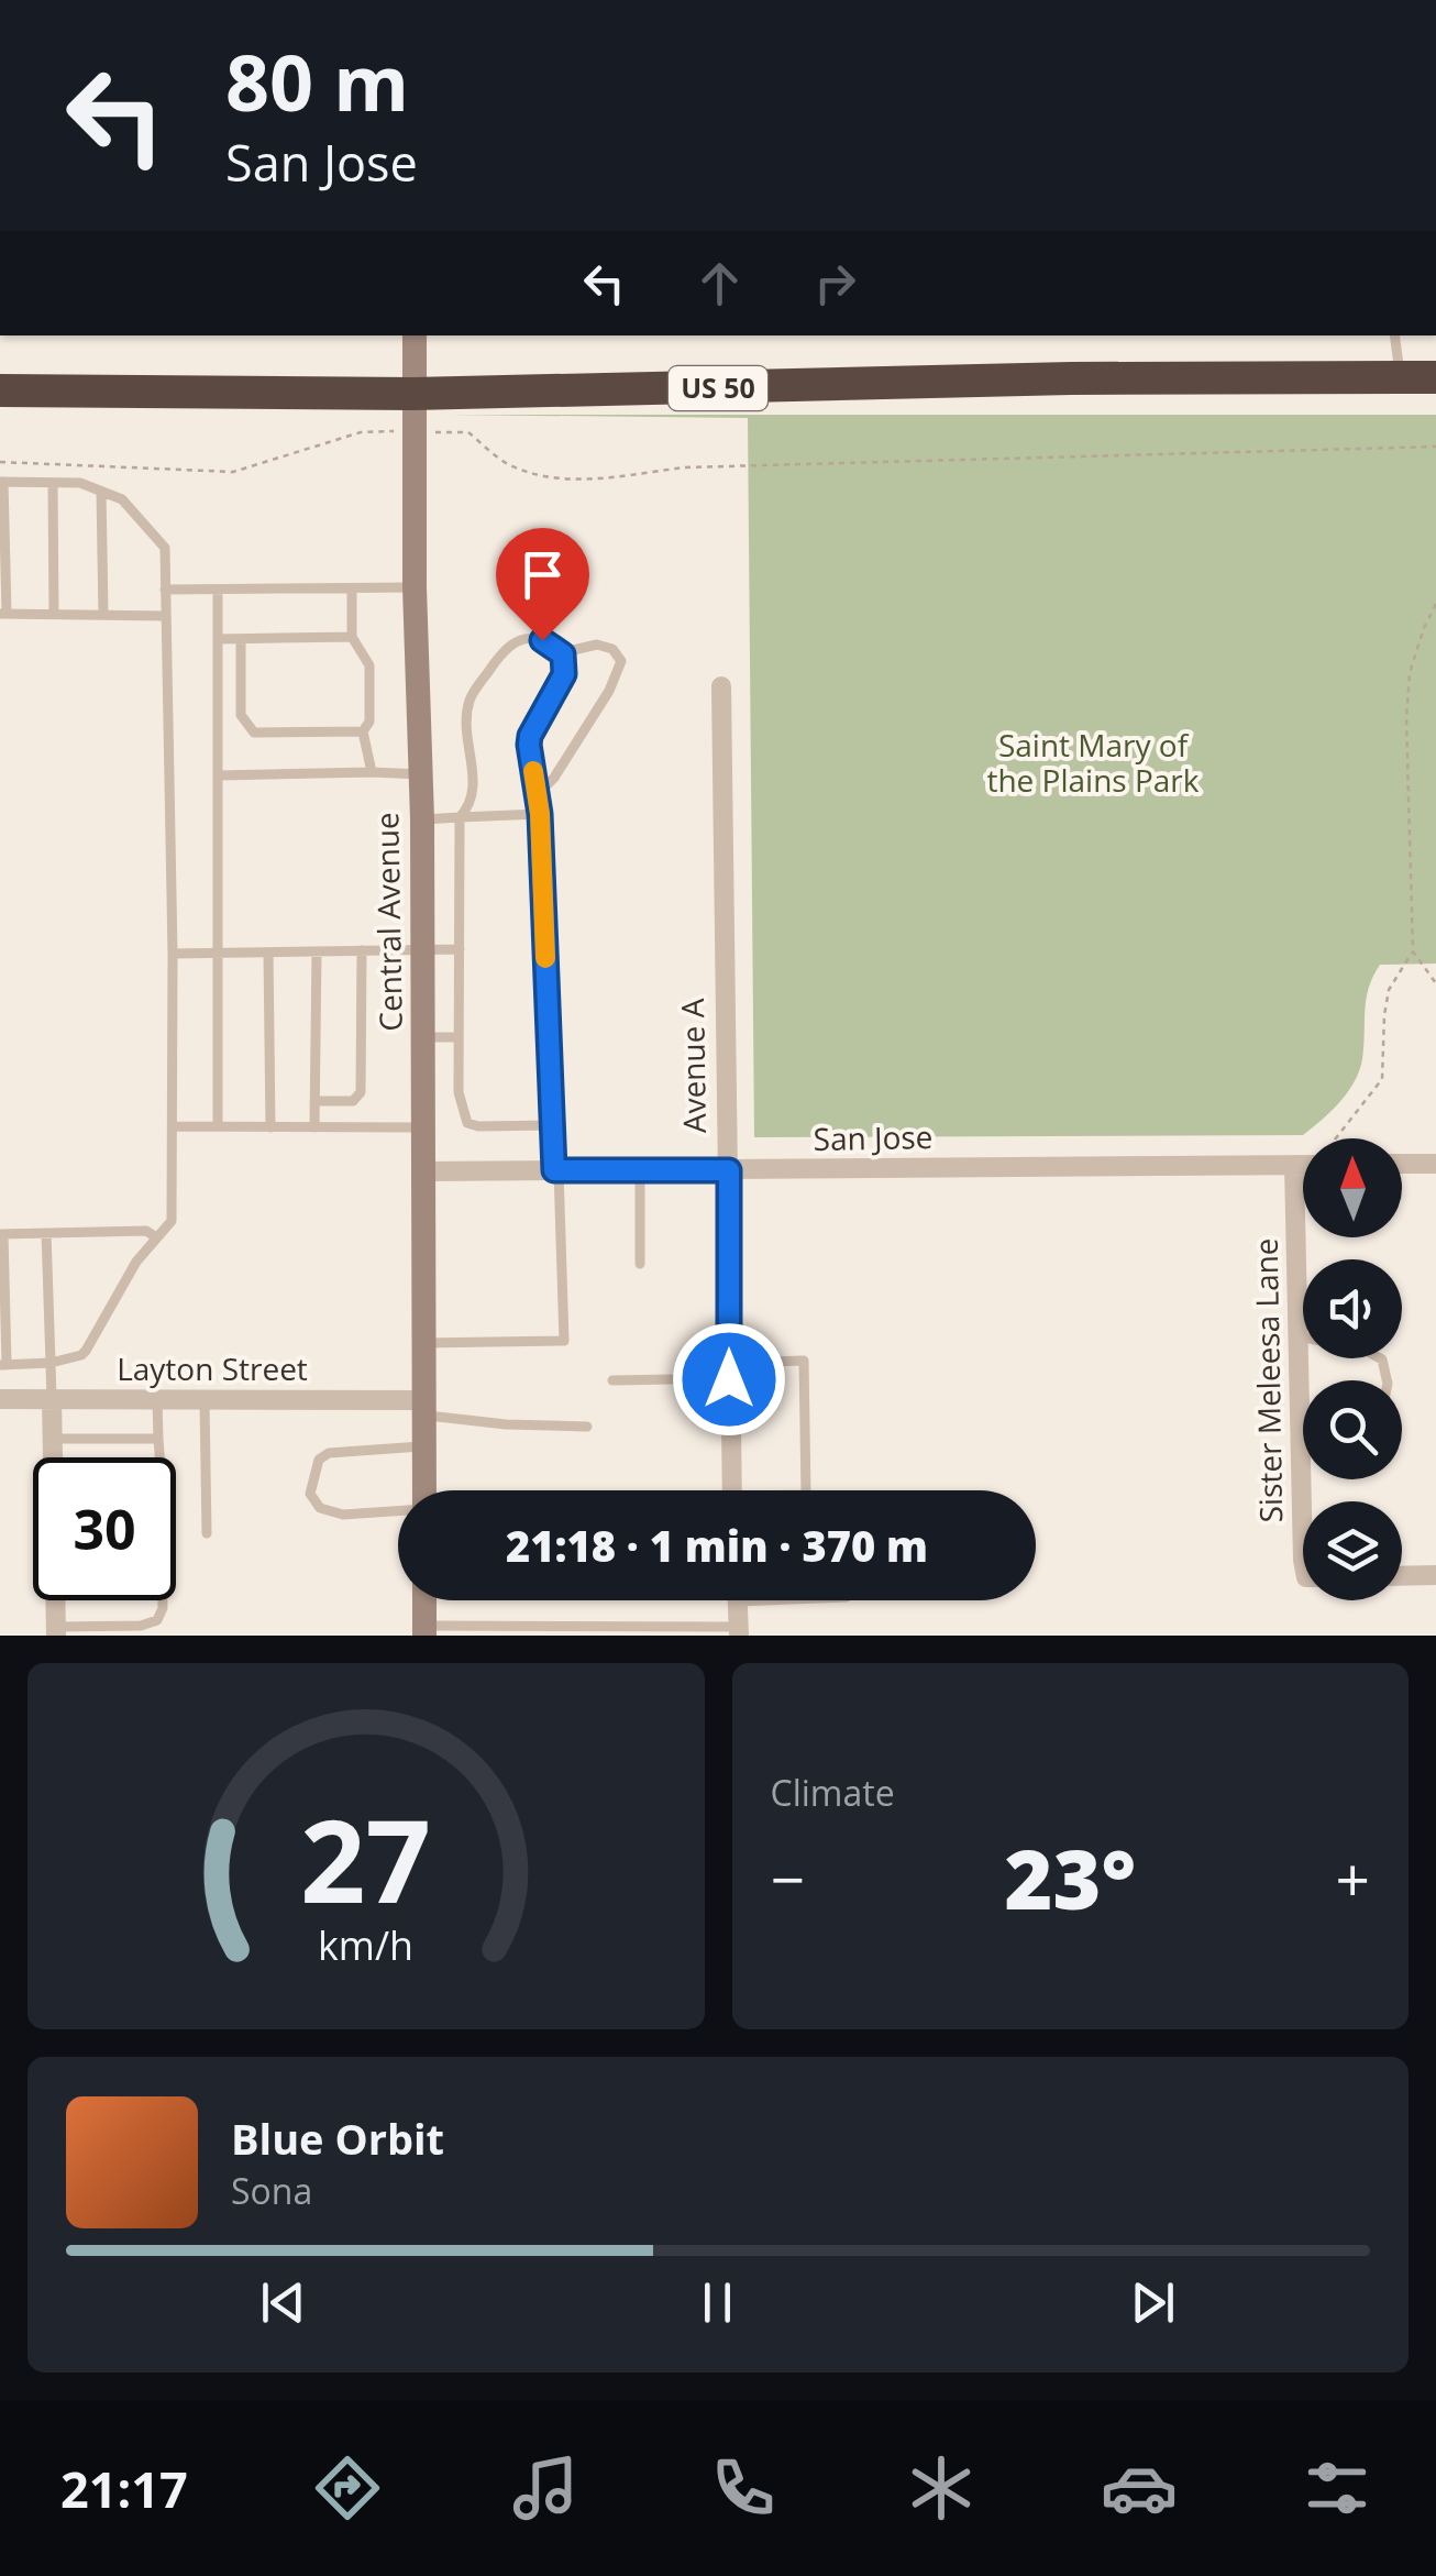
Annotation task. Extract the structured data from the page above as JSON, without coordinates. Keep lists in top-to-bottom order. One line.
{"streets":{"highway":["US 50"],"street":["Central Avenue","Avenue A","San Jose","Layton Street","Sister Meleesa Lane"]},"crossings":[["US 50","Central Avenue"],["Central Avenue","San Jose"],["Central Avenue","Layton Street"],["Avenue A","San Jose"],["San Jose","Sister Meleesa Lane"]],"parks":["Saint Mary of the Plains Park"],"north":"top","page":{"turn":["80 m","San Jose"],"limit":"30","trip":"21:18 · 1 min · 370 m","tile":"Climate","heat":["−","23°","+"],"song":["Blue Orbit","Sona"],"tabs":"21:17","gauge":["27","km/h"]}}
